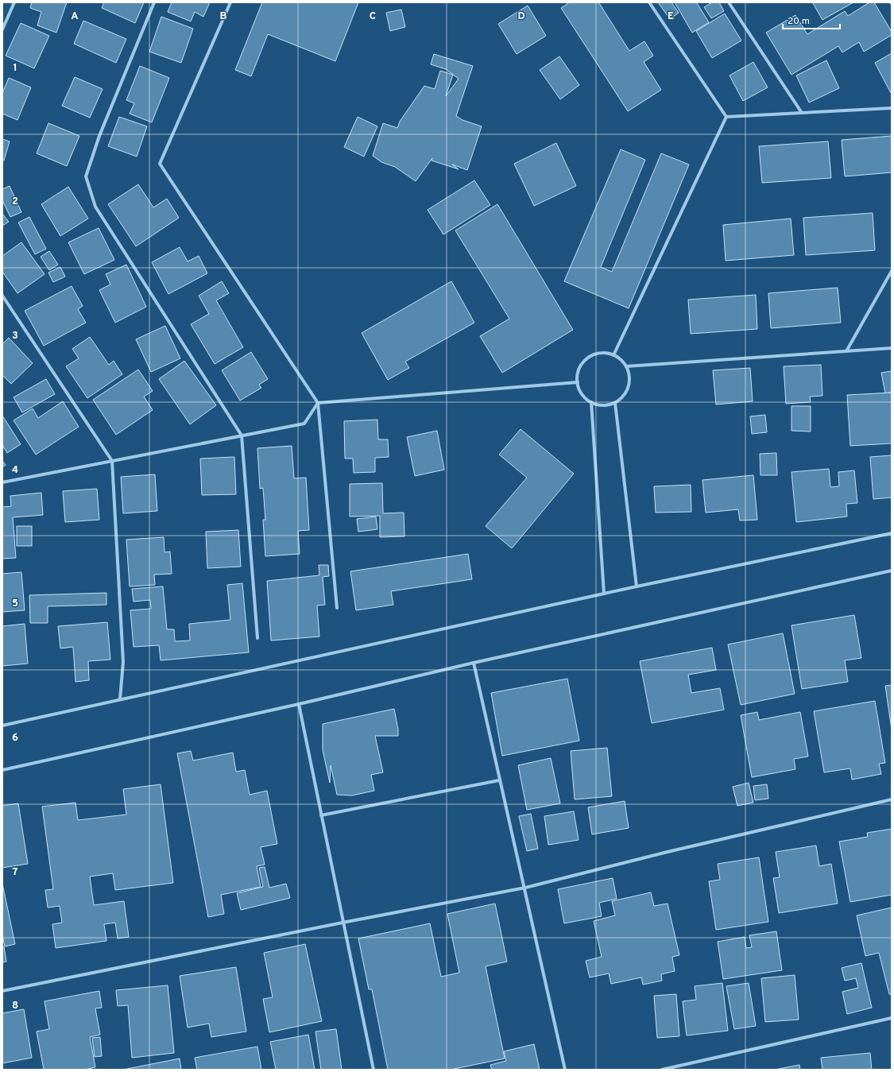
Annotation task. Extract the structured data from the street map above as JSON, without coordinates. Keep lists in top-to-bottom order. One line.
{"scale_bar":"20 m","grid":{"columns":["A","B","C","D","E"],"rows":["1","2","3","4","5","6","7","8"]}}
